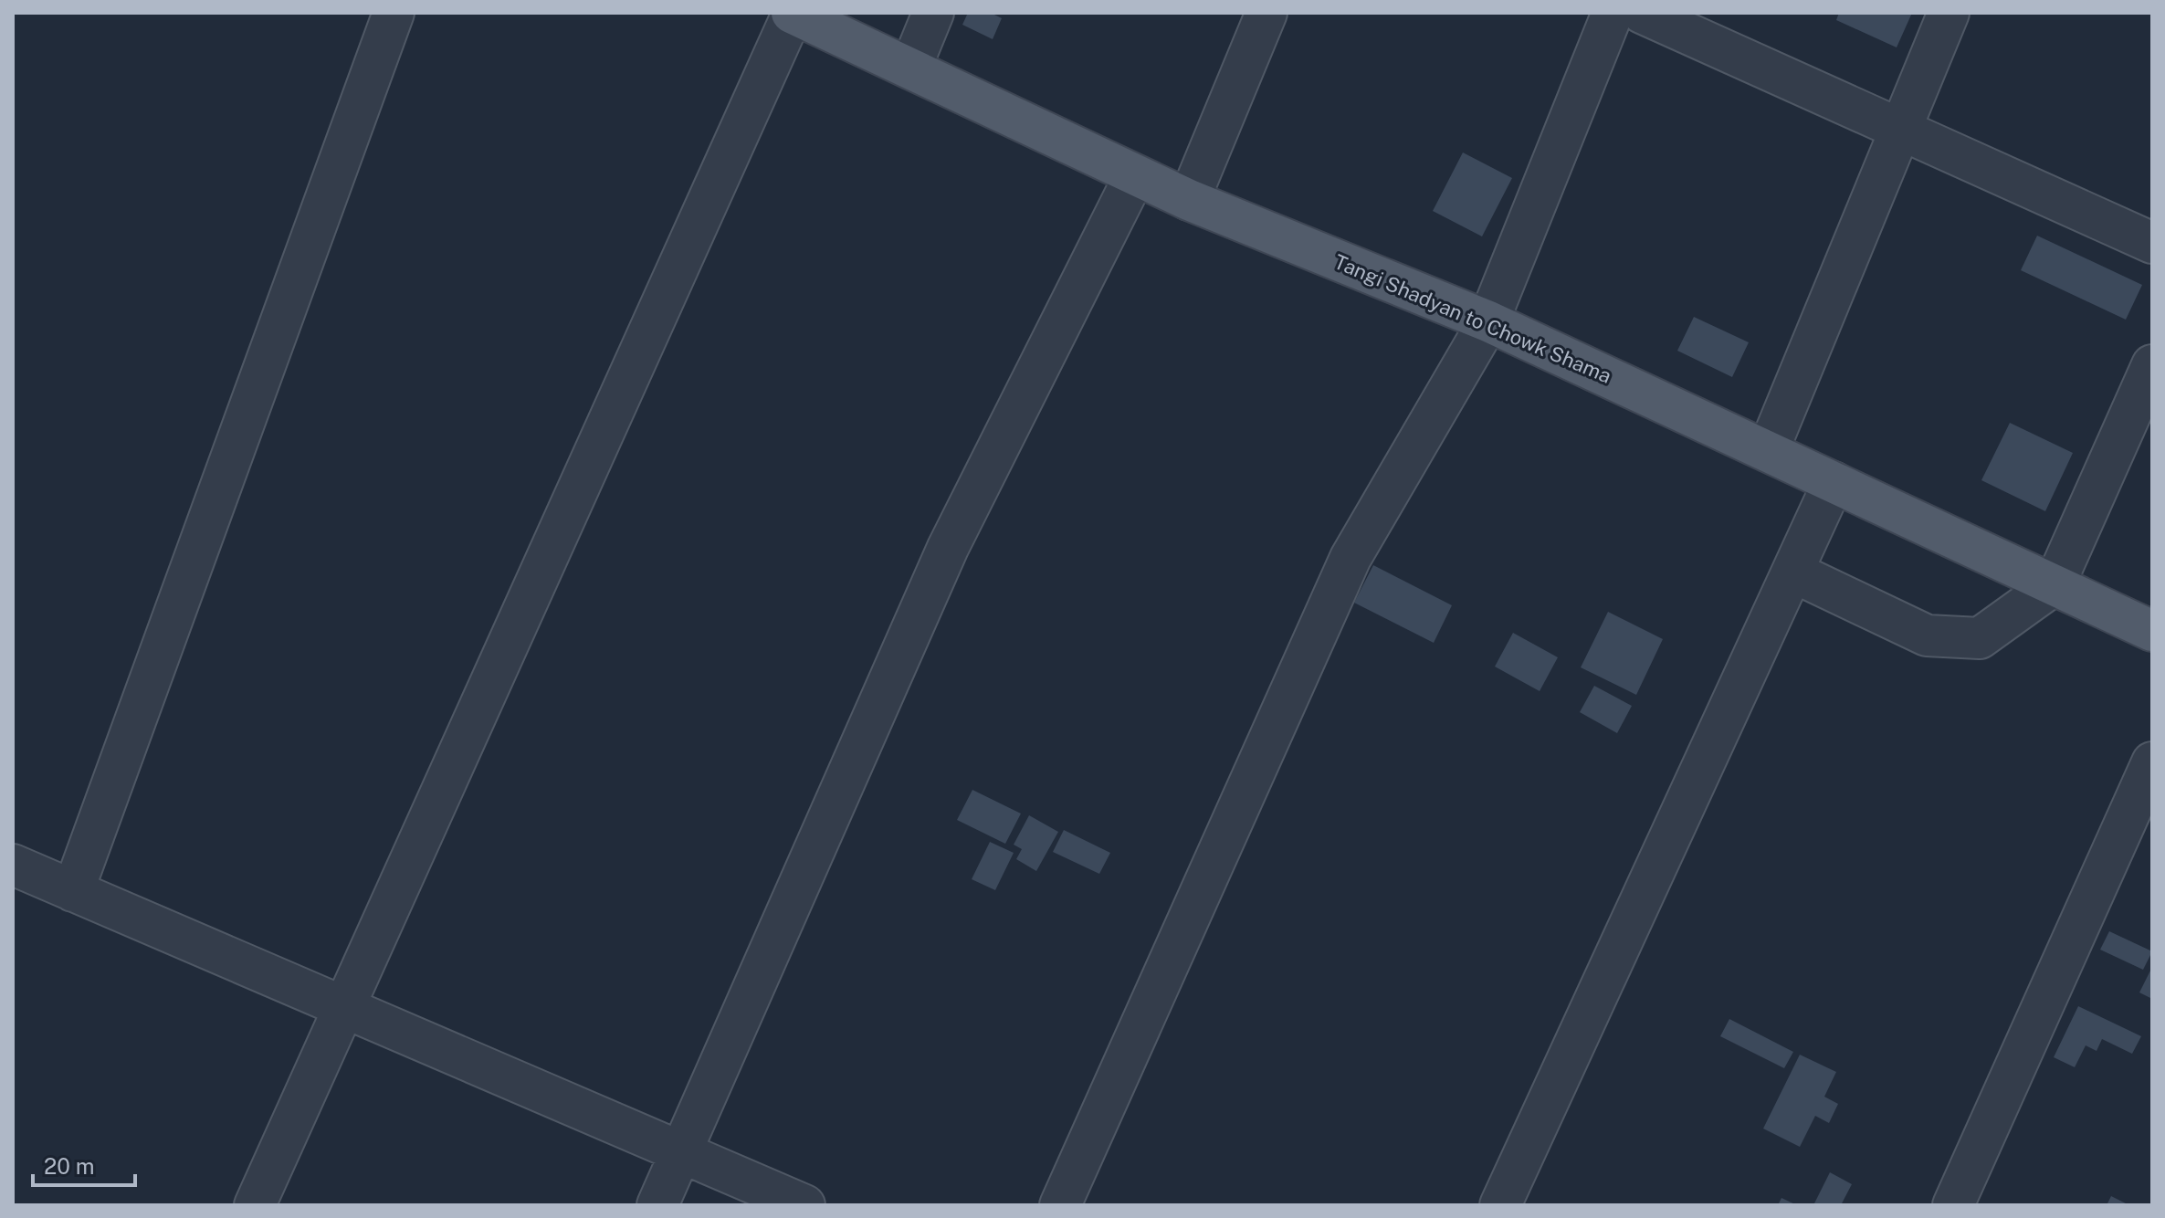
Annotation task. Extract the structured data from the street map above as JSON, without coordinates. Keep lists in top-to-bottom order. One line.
{"streets":{"main road":["Tangi Shadyan to Chowk Shama"]},"scale_bar":"20 m"}
